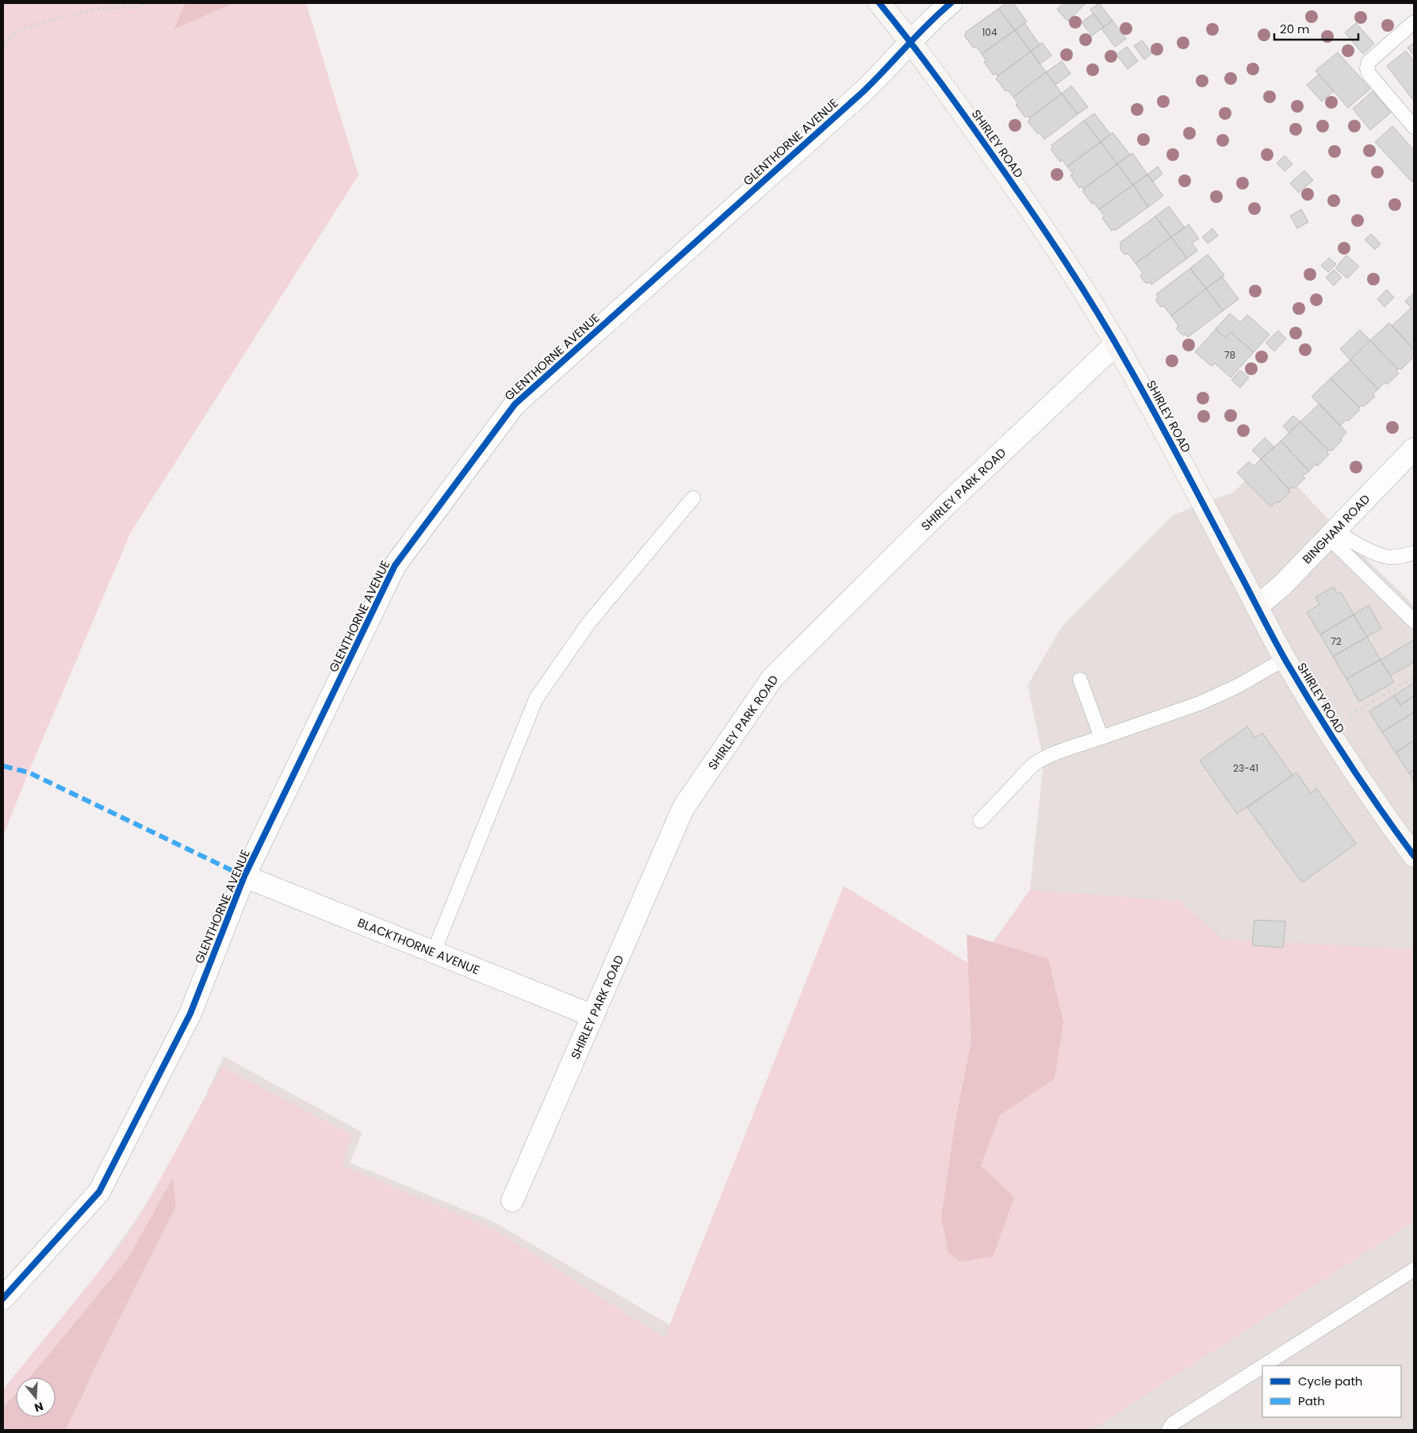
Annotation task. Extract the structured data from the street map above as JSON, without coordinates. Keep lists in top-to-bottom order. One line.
{"streets":{"main road":["SHIRLEY ROAD"],"street":["GLENTHORNE AVENUE","SHIRLEY PARK ROAD","BINGHAM ROAD","BLACKTHORNE AVENUE"]},"crossings":[["GLENTHORNE AVENUE","SHIRLEY ROAD"],["GLENTHORNE AVENUE","BLACKTHORNE AVENUE"],["SHIRLEY ROAD","SHIRLEY PARK ROAD"],["SHIRLEY ROAD","BINGHAM ROAD"],["SHIRLEY PARK ROAD","BLACKTHORNE AVENUE"]],"house_numbers":["104","78","72","23-41"],"legend":["Cycle path","Path"],"scale_bar":"20 m","north":"bottom"}
